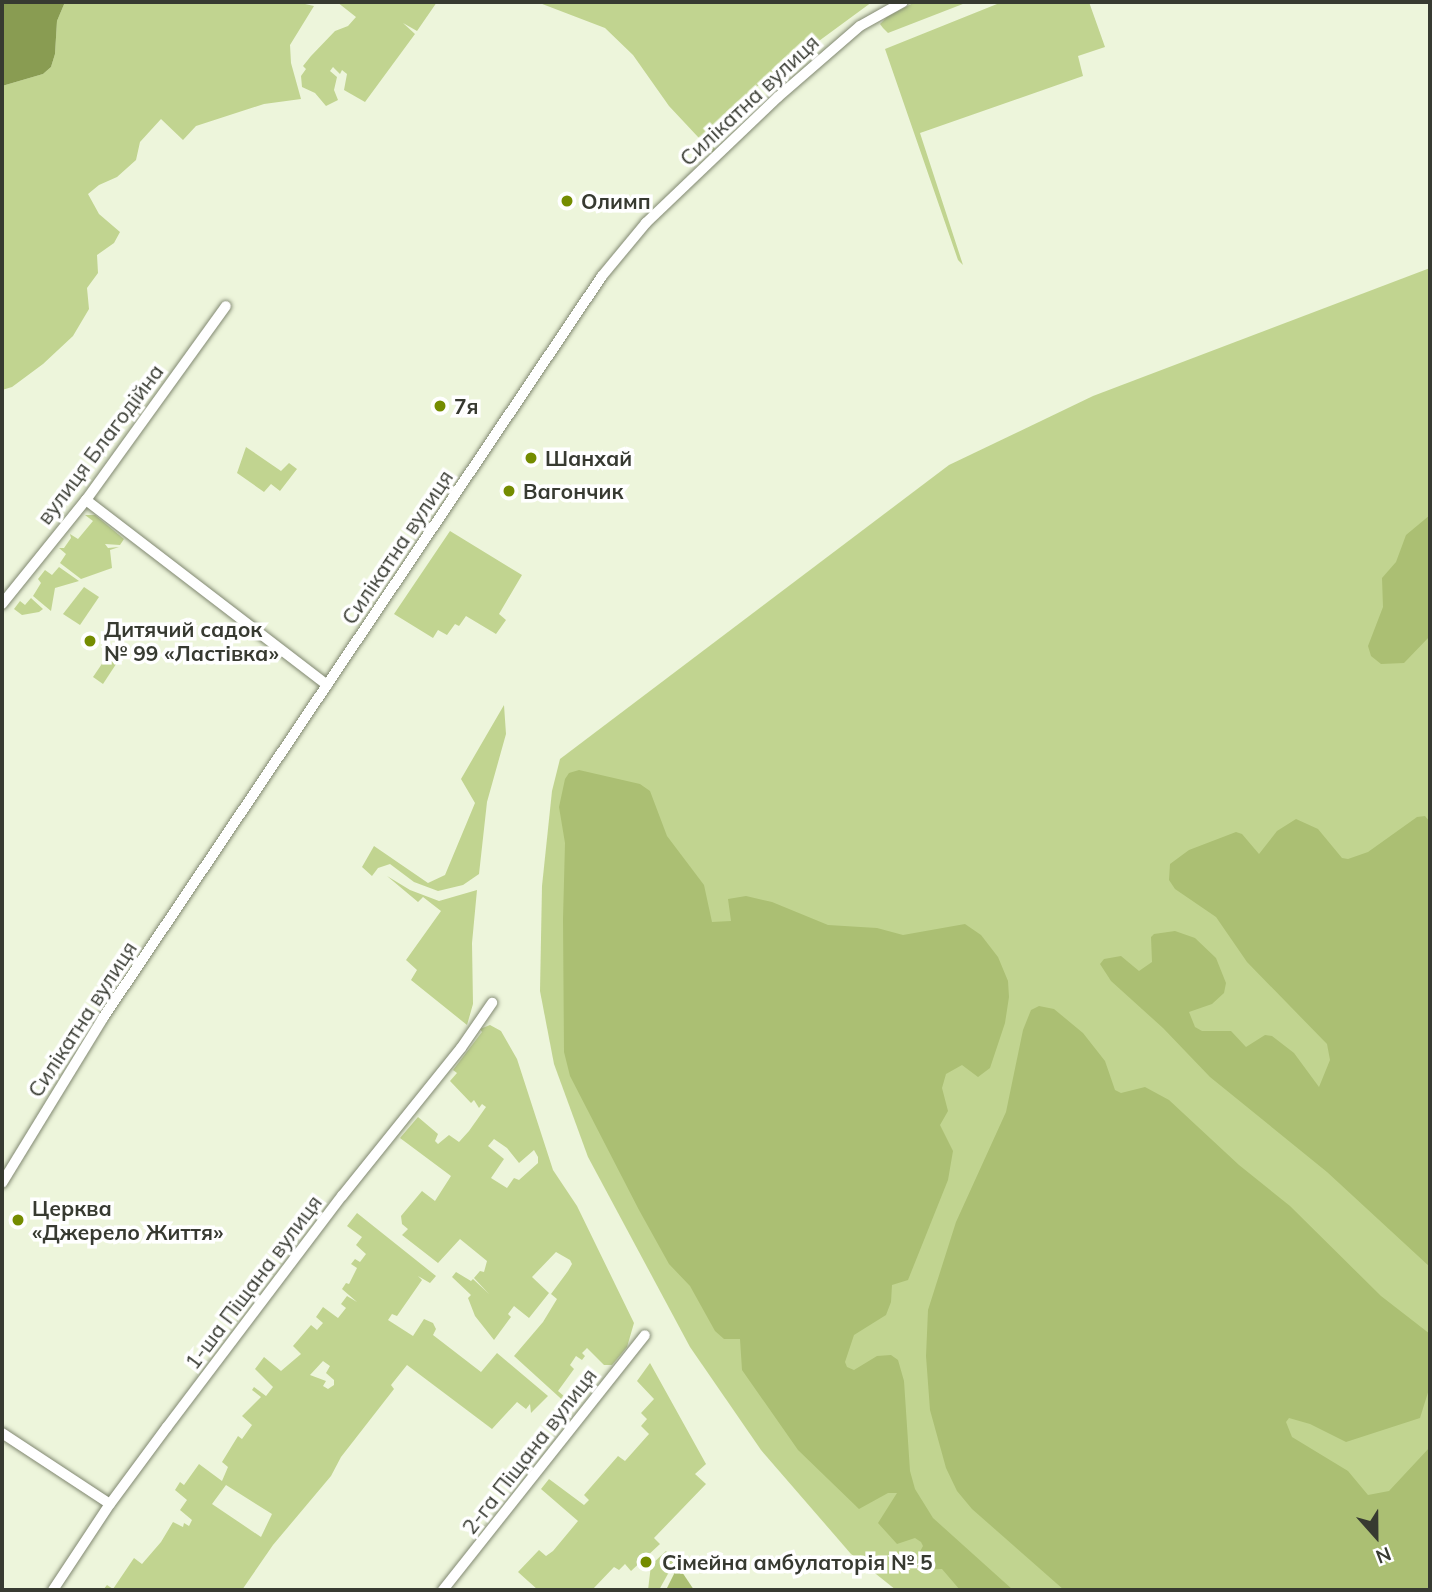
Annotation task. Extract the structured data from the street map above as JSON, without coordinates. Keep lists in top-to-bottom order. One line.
{"streets":{"street":["Силікатна вулиця","вулиця Благодійна","1-ша Піщана вулиця","2-га Піщана вулиця"]},"places":["Олимп","7я","Шанхай","Вагончик","Дитячий садок № 99 «Ластівка»","Церква «Джерело Життя»","Сімейна амбулаторія № 5"],"north":"bottom"}
